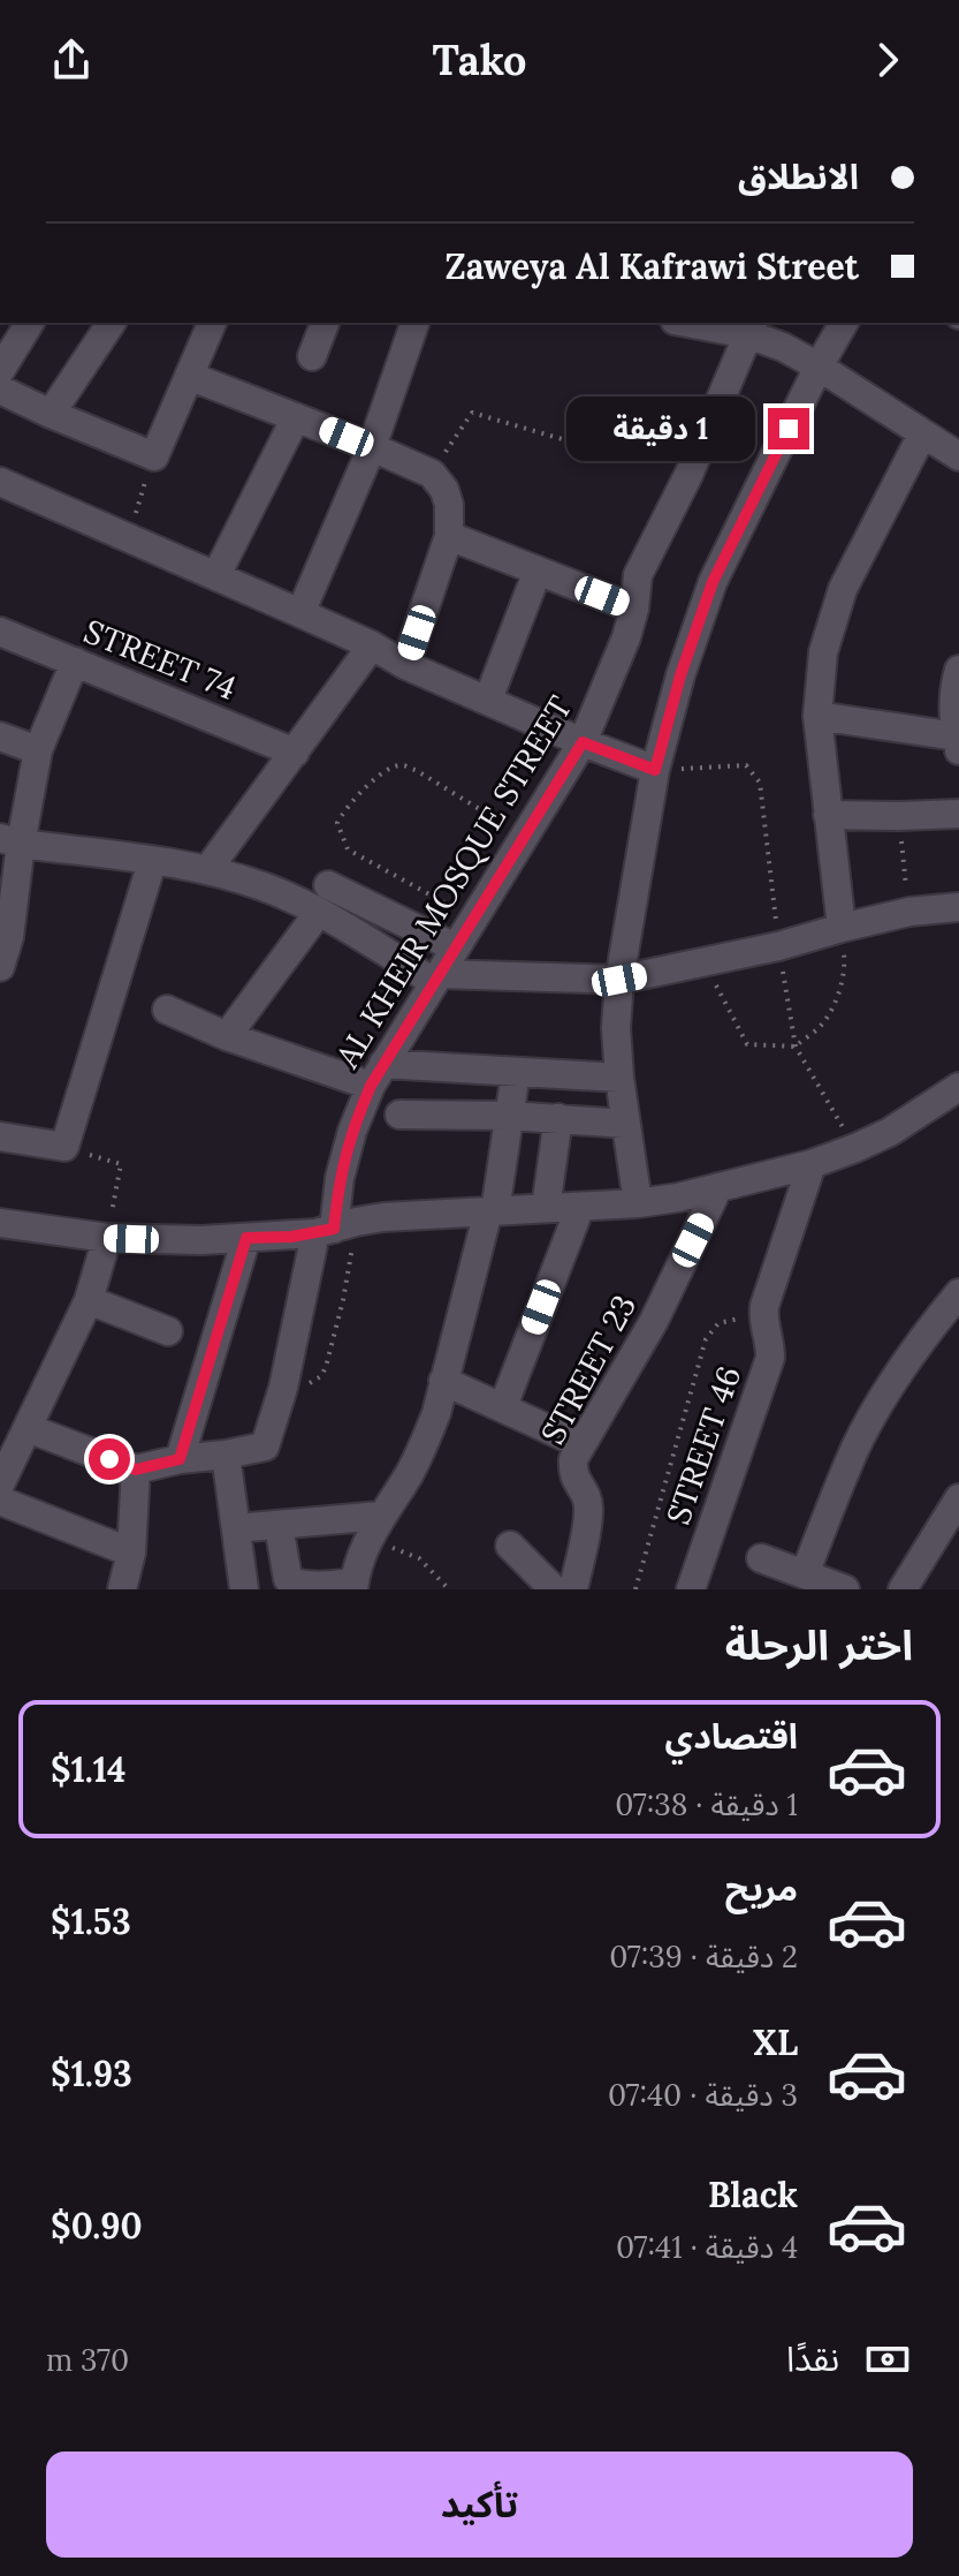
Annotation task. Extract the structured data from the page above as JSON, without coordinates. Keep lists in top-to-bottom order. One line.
{"streets":{"street":["STREET 74","AL KHEIR MOSQUE STREET","STREET 23","STREET 46"]},"page":{"header":"Tako","banner":["الانطلاق","Zaweya Al Kafrawi Street"],"bubble":"1 دقيقة","heading":"اختر الرحلة","list":[{"name":"اقتصادي","note":"1 دقيقة · 07:38","value":"$1.14"},{"name":"مريح","note":"2 دقيقة · 07:39","value":"$1.53"},{"name":"XL","note":"3 دقيقة · 07:40","value":"$1.93"},{"name":"Black","note":"4 دقيقة · 07:41","value":"$0.90"}],"pay":["نقدًا","370 m"],"buttons":"تأكيد"}}
